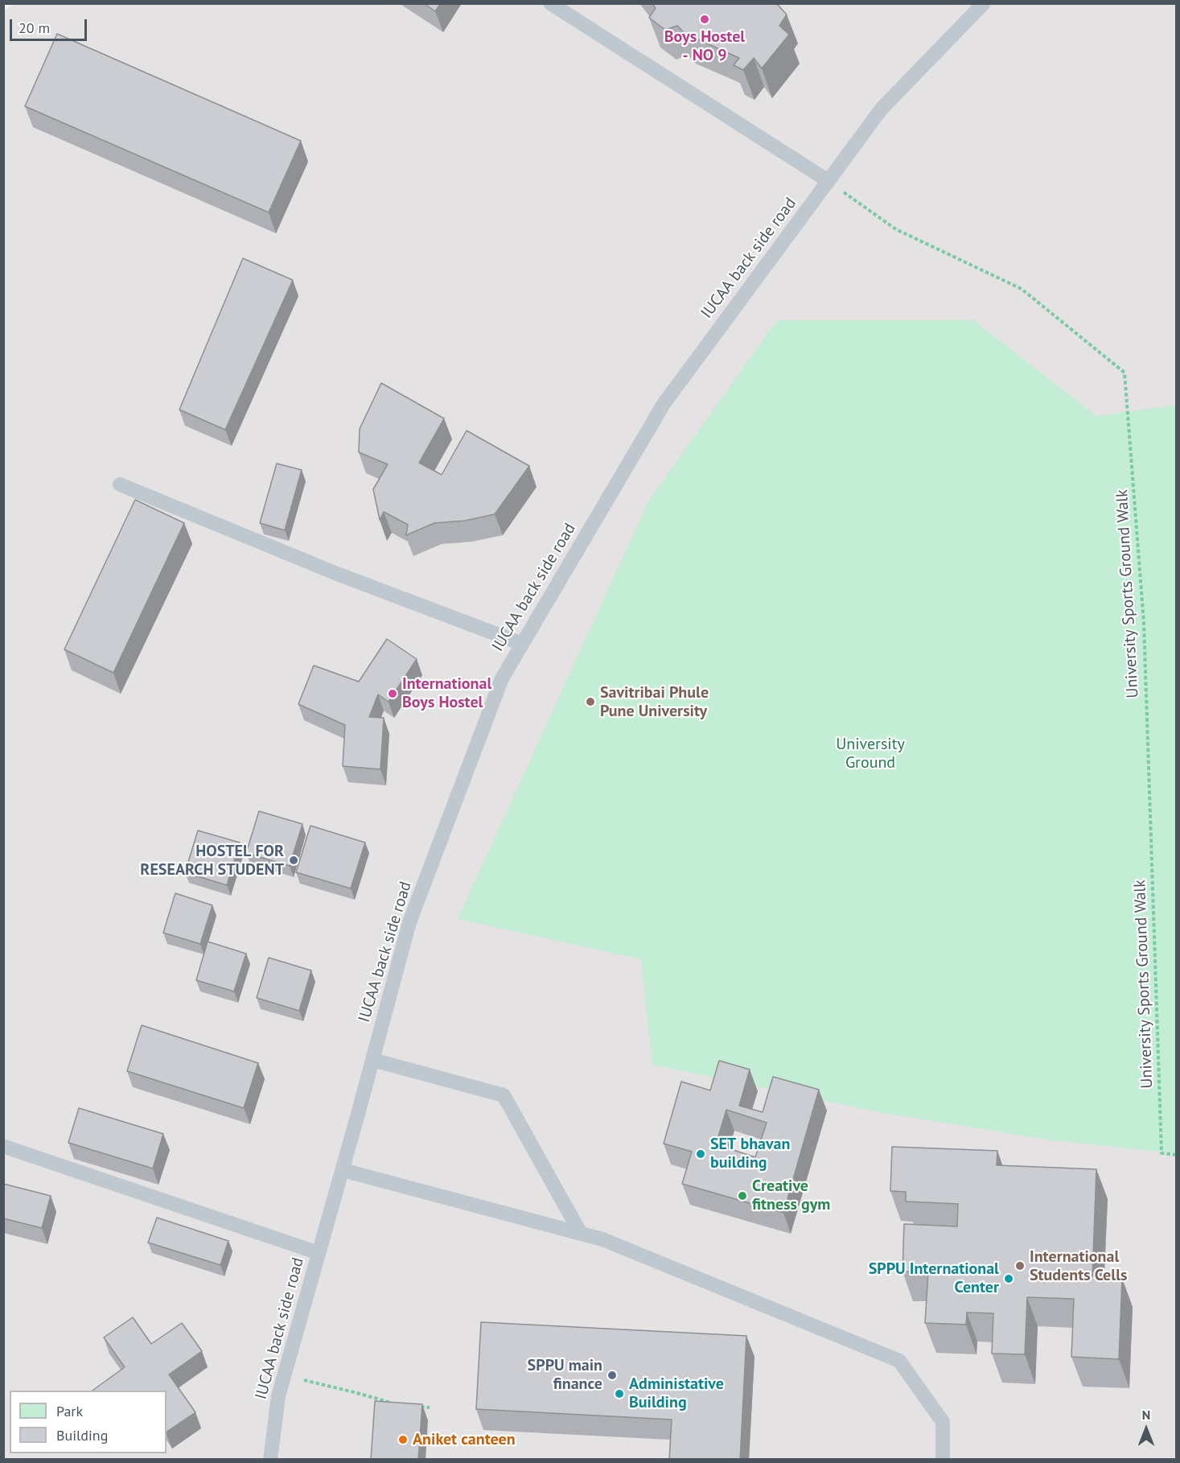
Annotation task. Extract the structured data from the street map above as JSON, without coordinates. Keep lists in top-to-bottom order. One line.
{"streets":{"lane":["IUCAA back side road"],"path":["University Sports Ground Walk"]},"crossings":[["IUCAA back side road","University Sports Ground Walk"]],"parks":["University Ground"],"places":["Boys Hostel - NO 9","International Boys Hostel","Savitribai Phule Pune University","HOSTEL FOR RESEARCH STUDENT","SET bhavan building","Creative fitness gym","International Students Cells","SPPU International Center","SPPU main finance","Administative Building","Aniket canteen"],"legend":["Park","Building"],"scale_bar":"20 m","north":"top"}
